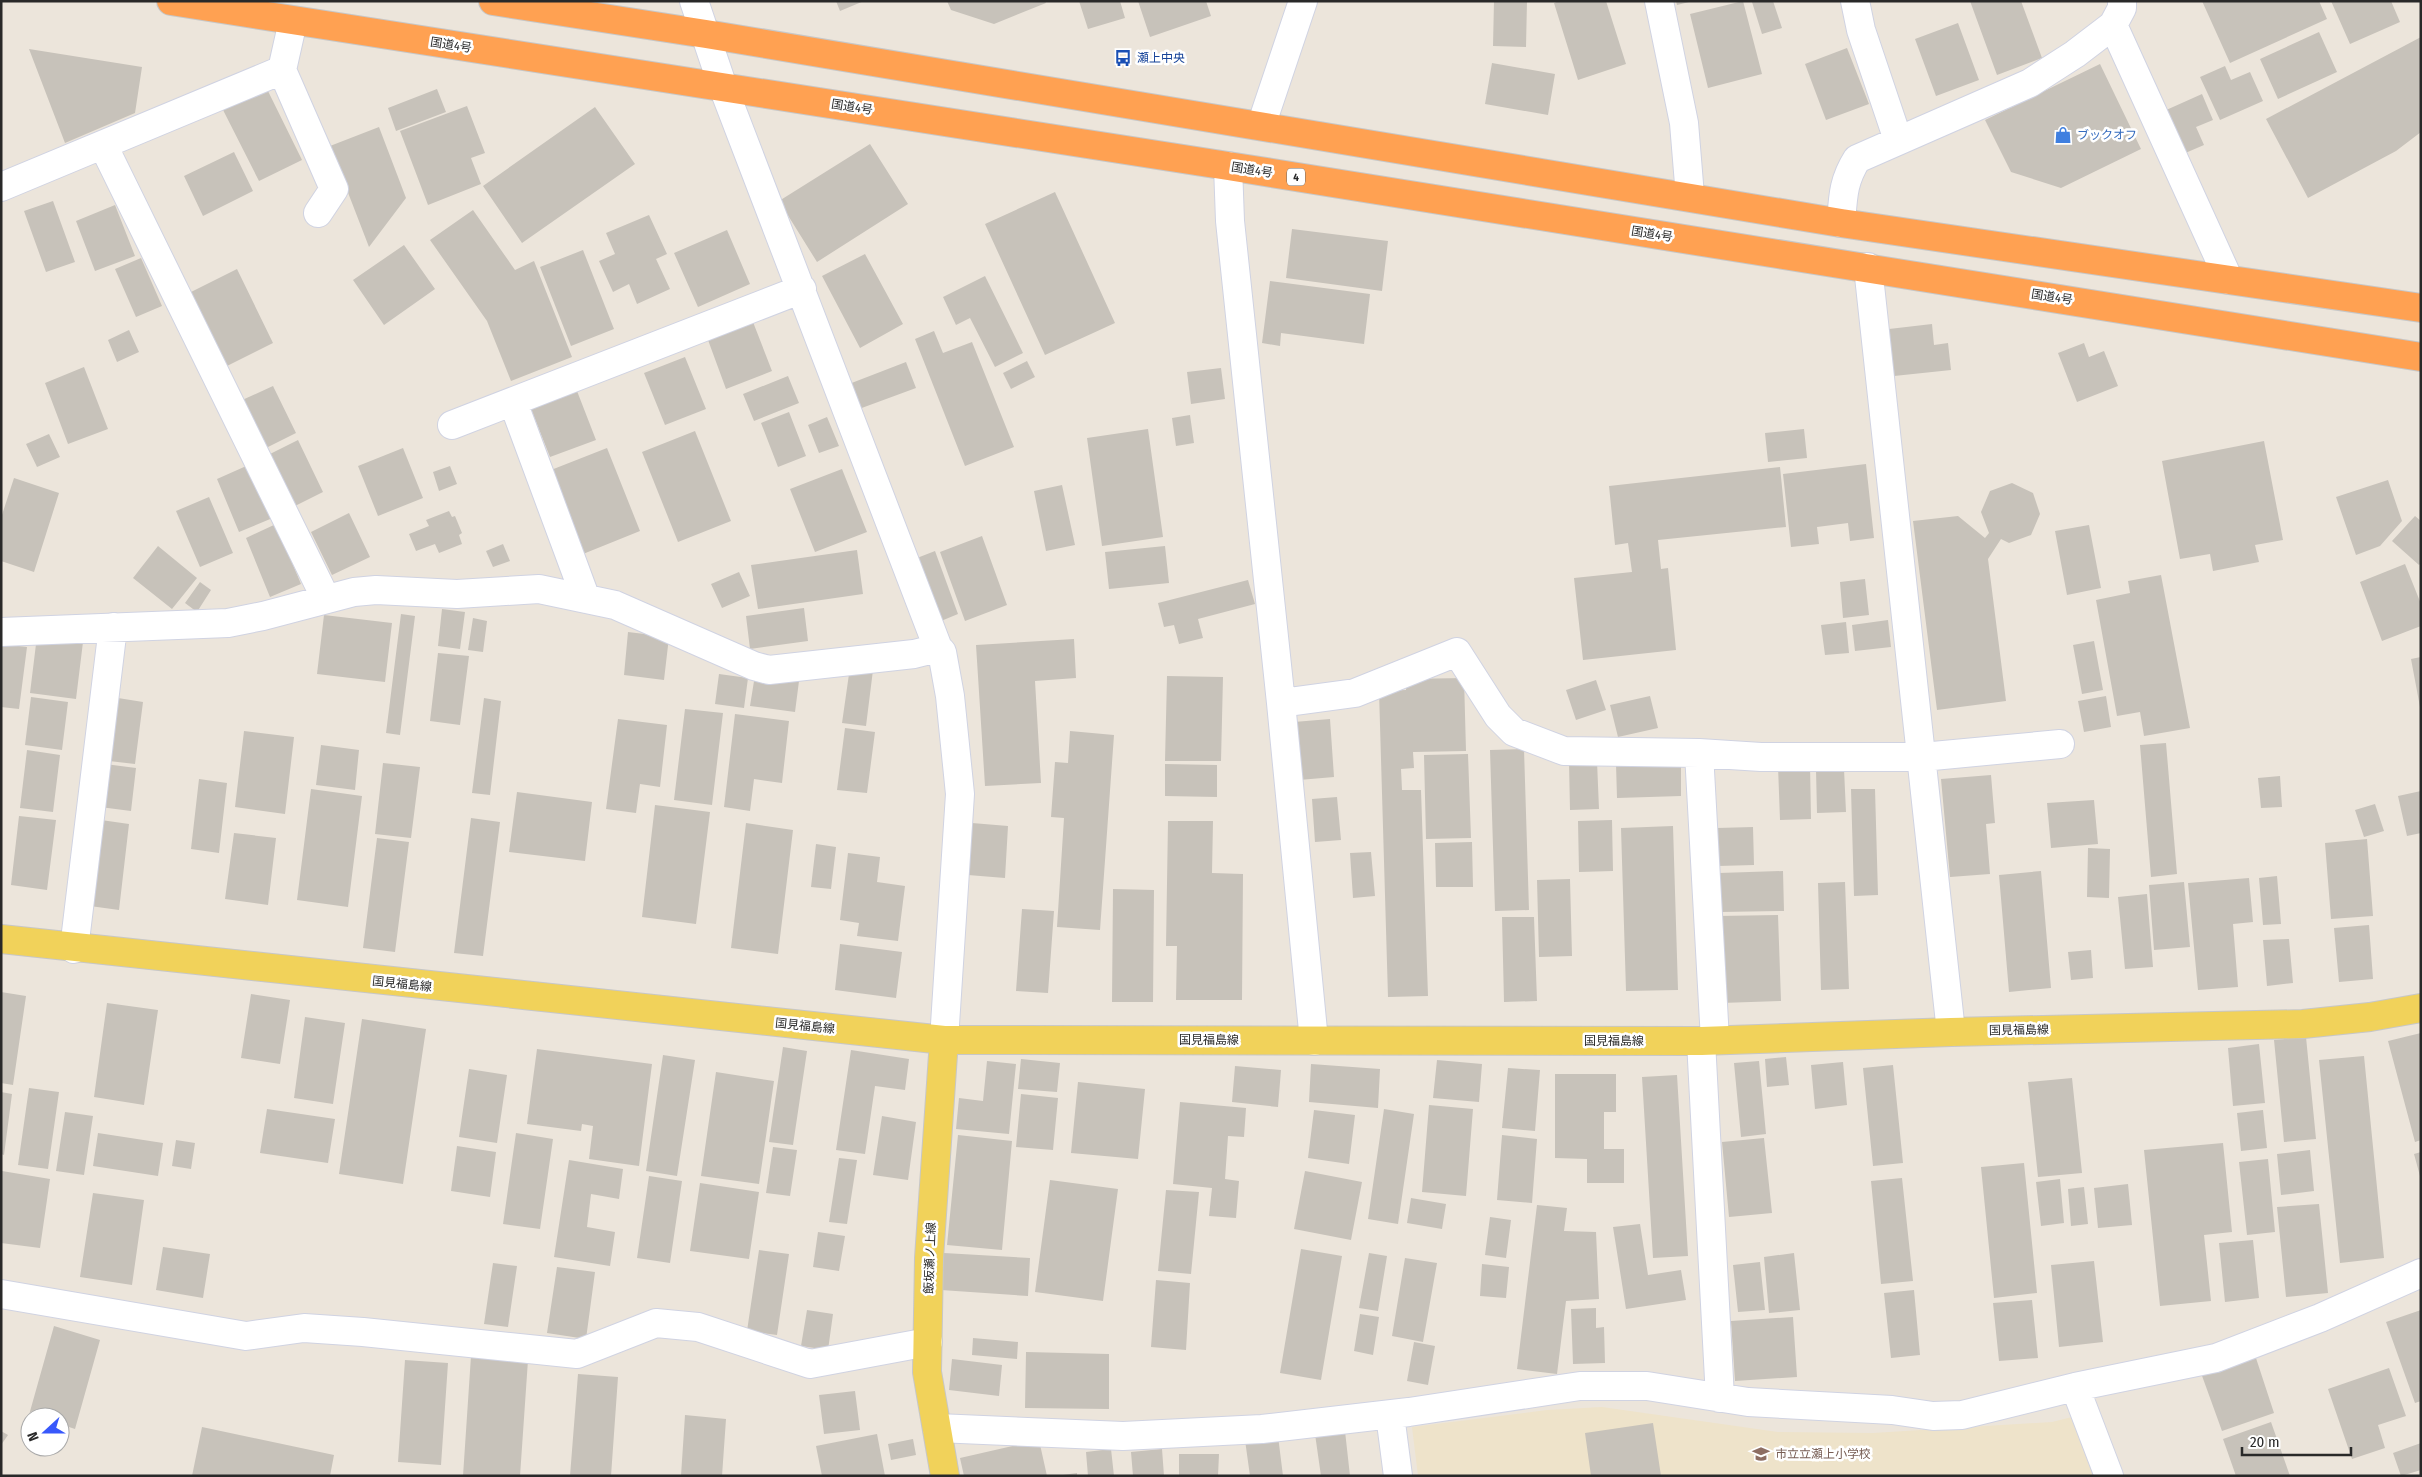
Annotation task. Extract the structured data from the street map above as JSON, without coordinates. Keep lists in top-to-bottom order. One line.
{"streets":{"highway":["国道4号","4"],"main road":["国見福島線","飯坂瀬ノ上線"]},"crossings":[["国見福島線","飯坂瀬ノ上線"]],"places":{"bus stop":["瀬上中央"],"shop":["ブックオフ"],"school or university":["市立立瀬上小学校"]},"scale_bar":"20 m","north":"left"}
